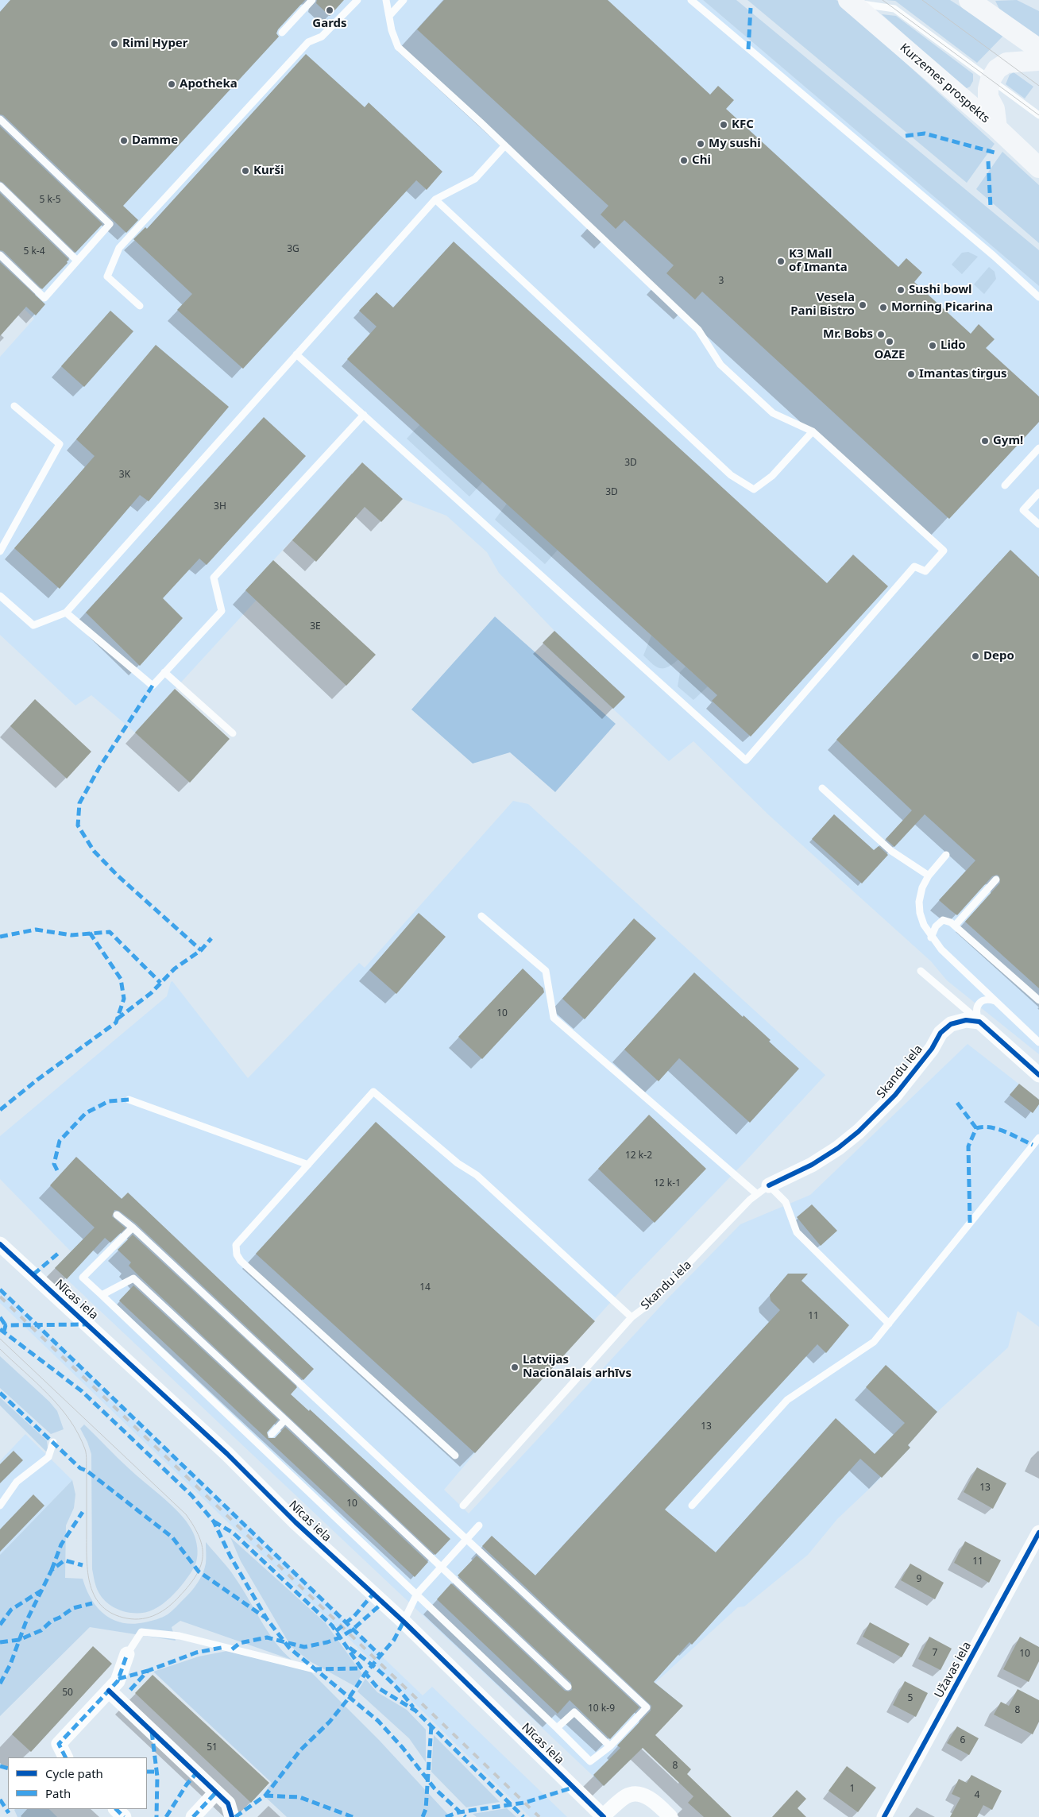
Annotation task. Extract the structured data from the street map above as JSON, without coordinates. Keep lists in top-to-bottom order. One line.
{"streets":{"main road":["Kurzemes prospekts"],"street":["Skandu iela","Nīcas iela","Užavas iela"]},"places":["Gards","Rimi Hyper","Apotheka","KFC","Damme","My sushi","Chi","Kurši","K3 Mall of Imanta","Sushi bowl","Vesela Pani Bistro","Morning Picarina","Mr. Bobs","OAZE","Lido","Imantas tirgus","Gym!","Depo","Latvijas Nacionālais arhīvs"],"house_numbers":["5 k-5","3G","5 k-4","3","3D","3K","3D","3H","3E","10","12 k-2","12 k-1","14","11","13","13","10","11","9","7","10","50","5","10 k-9","8","6","51","8","1","4"],"legend":["Cycle path","Path"]}
